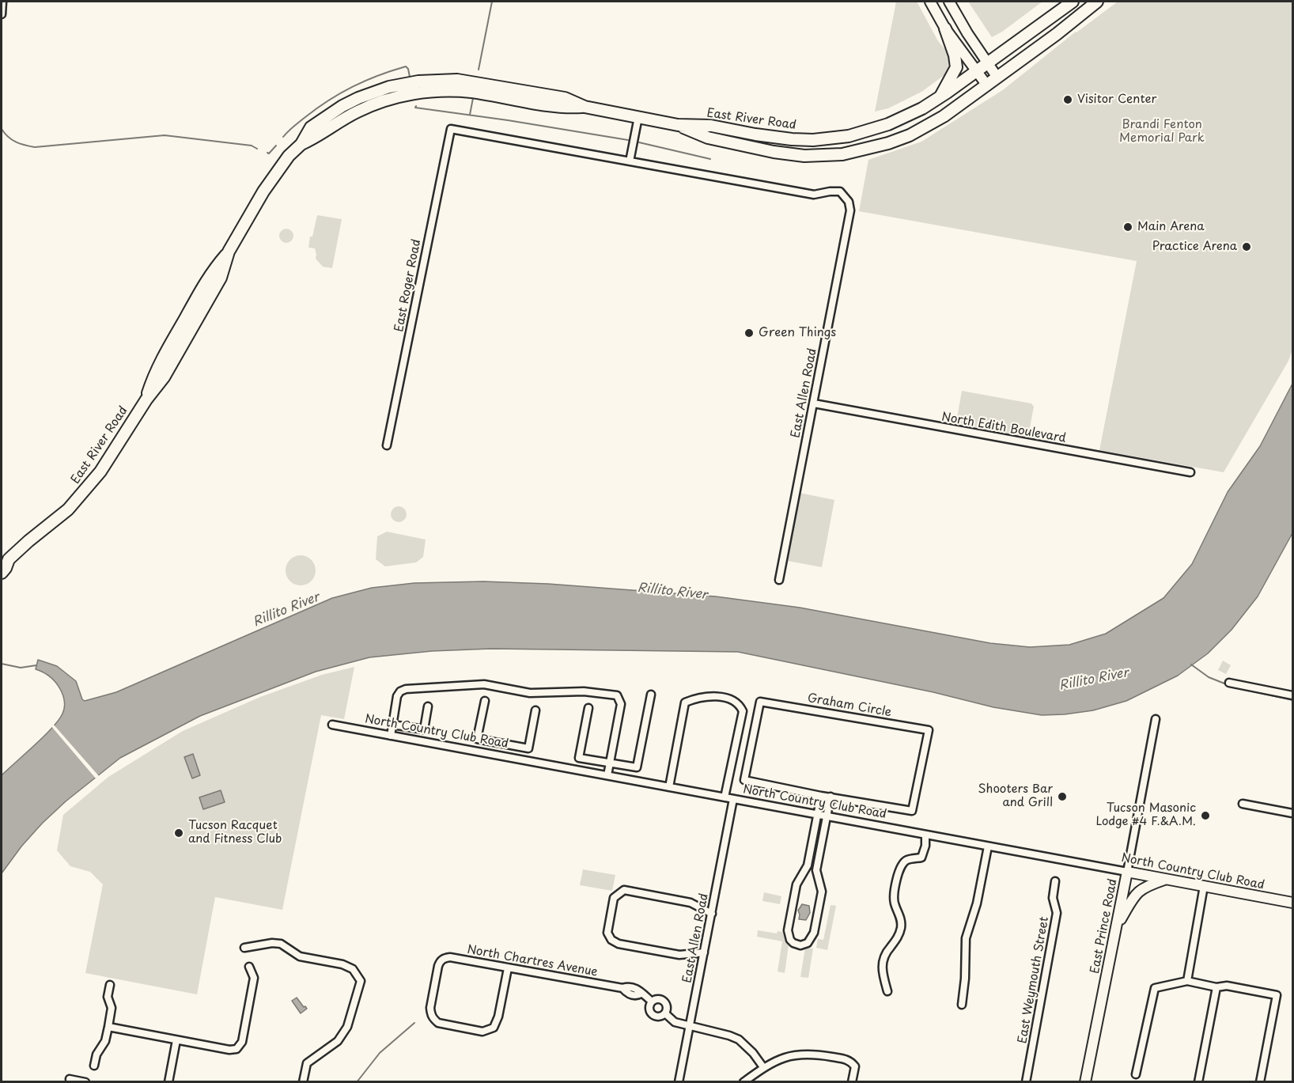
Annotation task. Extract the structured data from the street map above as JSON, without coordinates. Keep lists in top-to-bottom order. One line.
{"streets":{"main road":["East River Road","North Country Club Road","East Prince Road"],"street":["East Roger Road","East Allen Road","North Edith Boulevard","Graham Circle","North Chartres Avenue","East Weymouth Street"]},"crossings":[["East Roger Road","East Allen Road"],["East Allen Road","North Edith Boulevard"],["East Allen Road","North Country Club Road"],["East Allen Road","North Chartres Avenue"],["North Country Club Road","East Prince Road"]],"water":["Rillito River"],"parks":["Brandi Fenton Memorial Park"],"places":["Visitor Center","Main Arena","Practice Arena","Green Things","Shooters Bar and Grill","Tucson Masonic Lodge #4 F.&A.M.","Tucson Racquet and Fitness Club"]}
